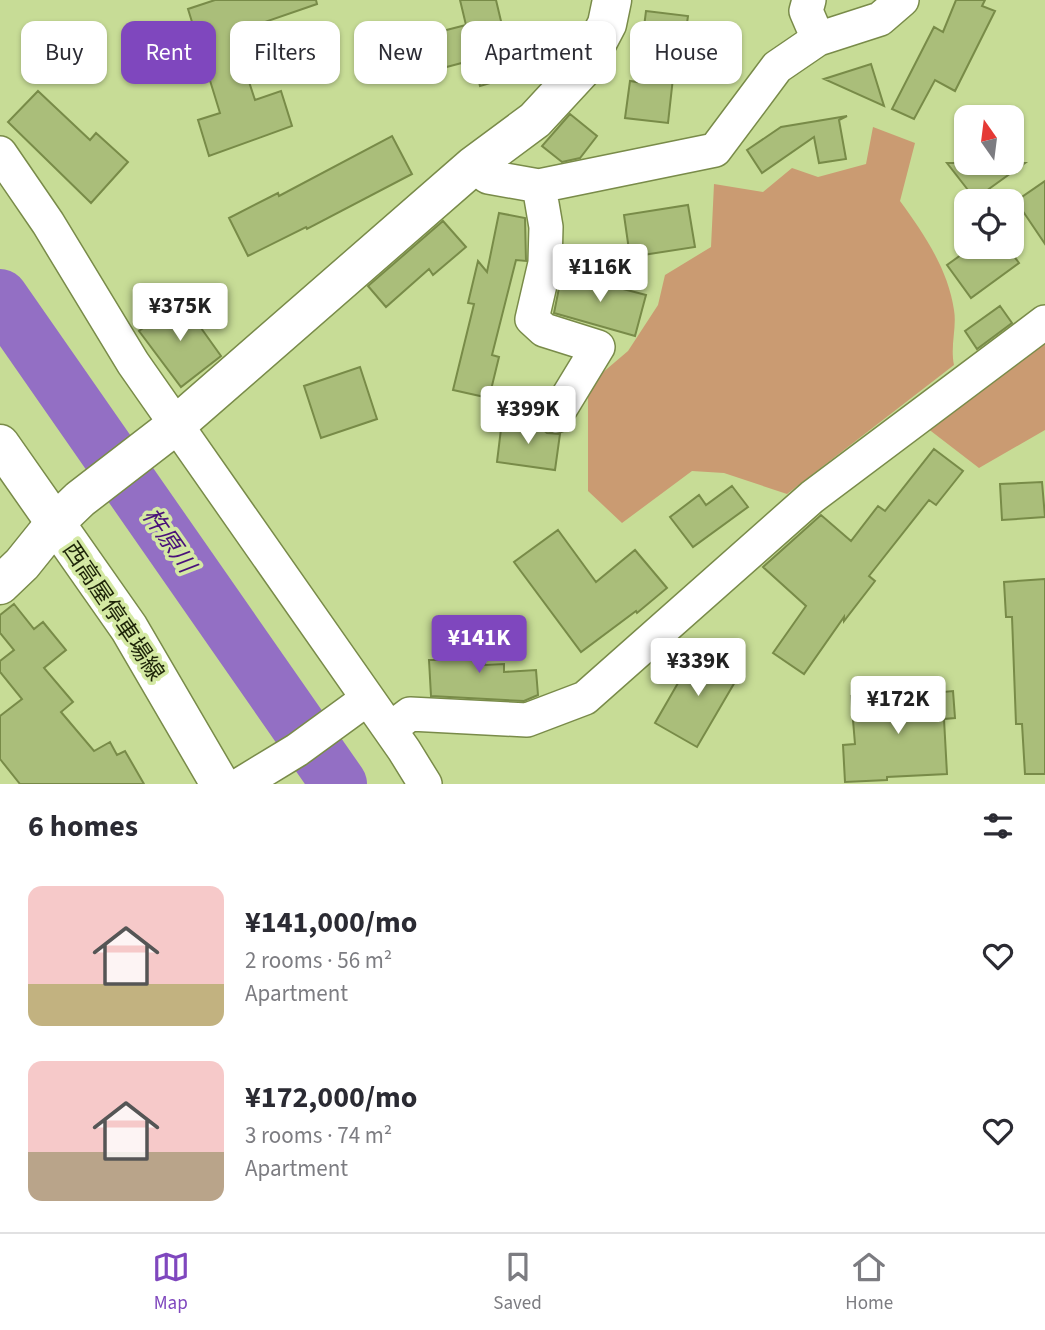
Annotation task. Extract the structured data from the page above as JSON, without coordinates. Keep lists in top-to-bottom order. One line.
{"streets":{"street":["西高屋停車場線"]},"water":["杵原川"],"north":"top","page":{"chip":["Buy","Rent","Filters","New","Apartment","House"],"price":["¥116K","¥375K","¥399K","¥141K","¥339K","¥172K"],"heading":"6 homes","list":[{"name":"¥141,000/mo","note":"2 rooms · 56 m² · Apartment"},{"name":"¥172,000/mo","note":"3 rooms · 74 m² · Apartment"}],"tabs":["Map","Saved","Home"]}}
